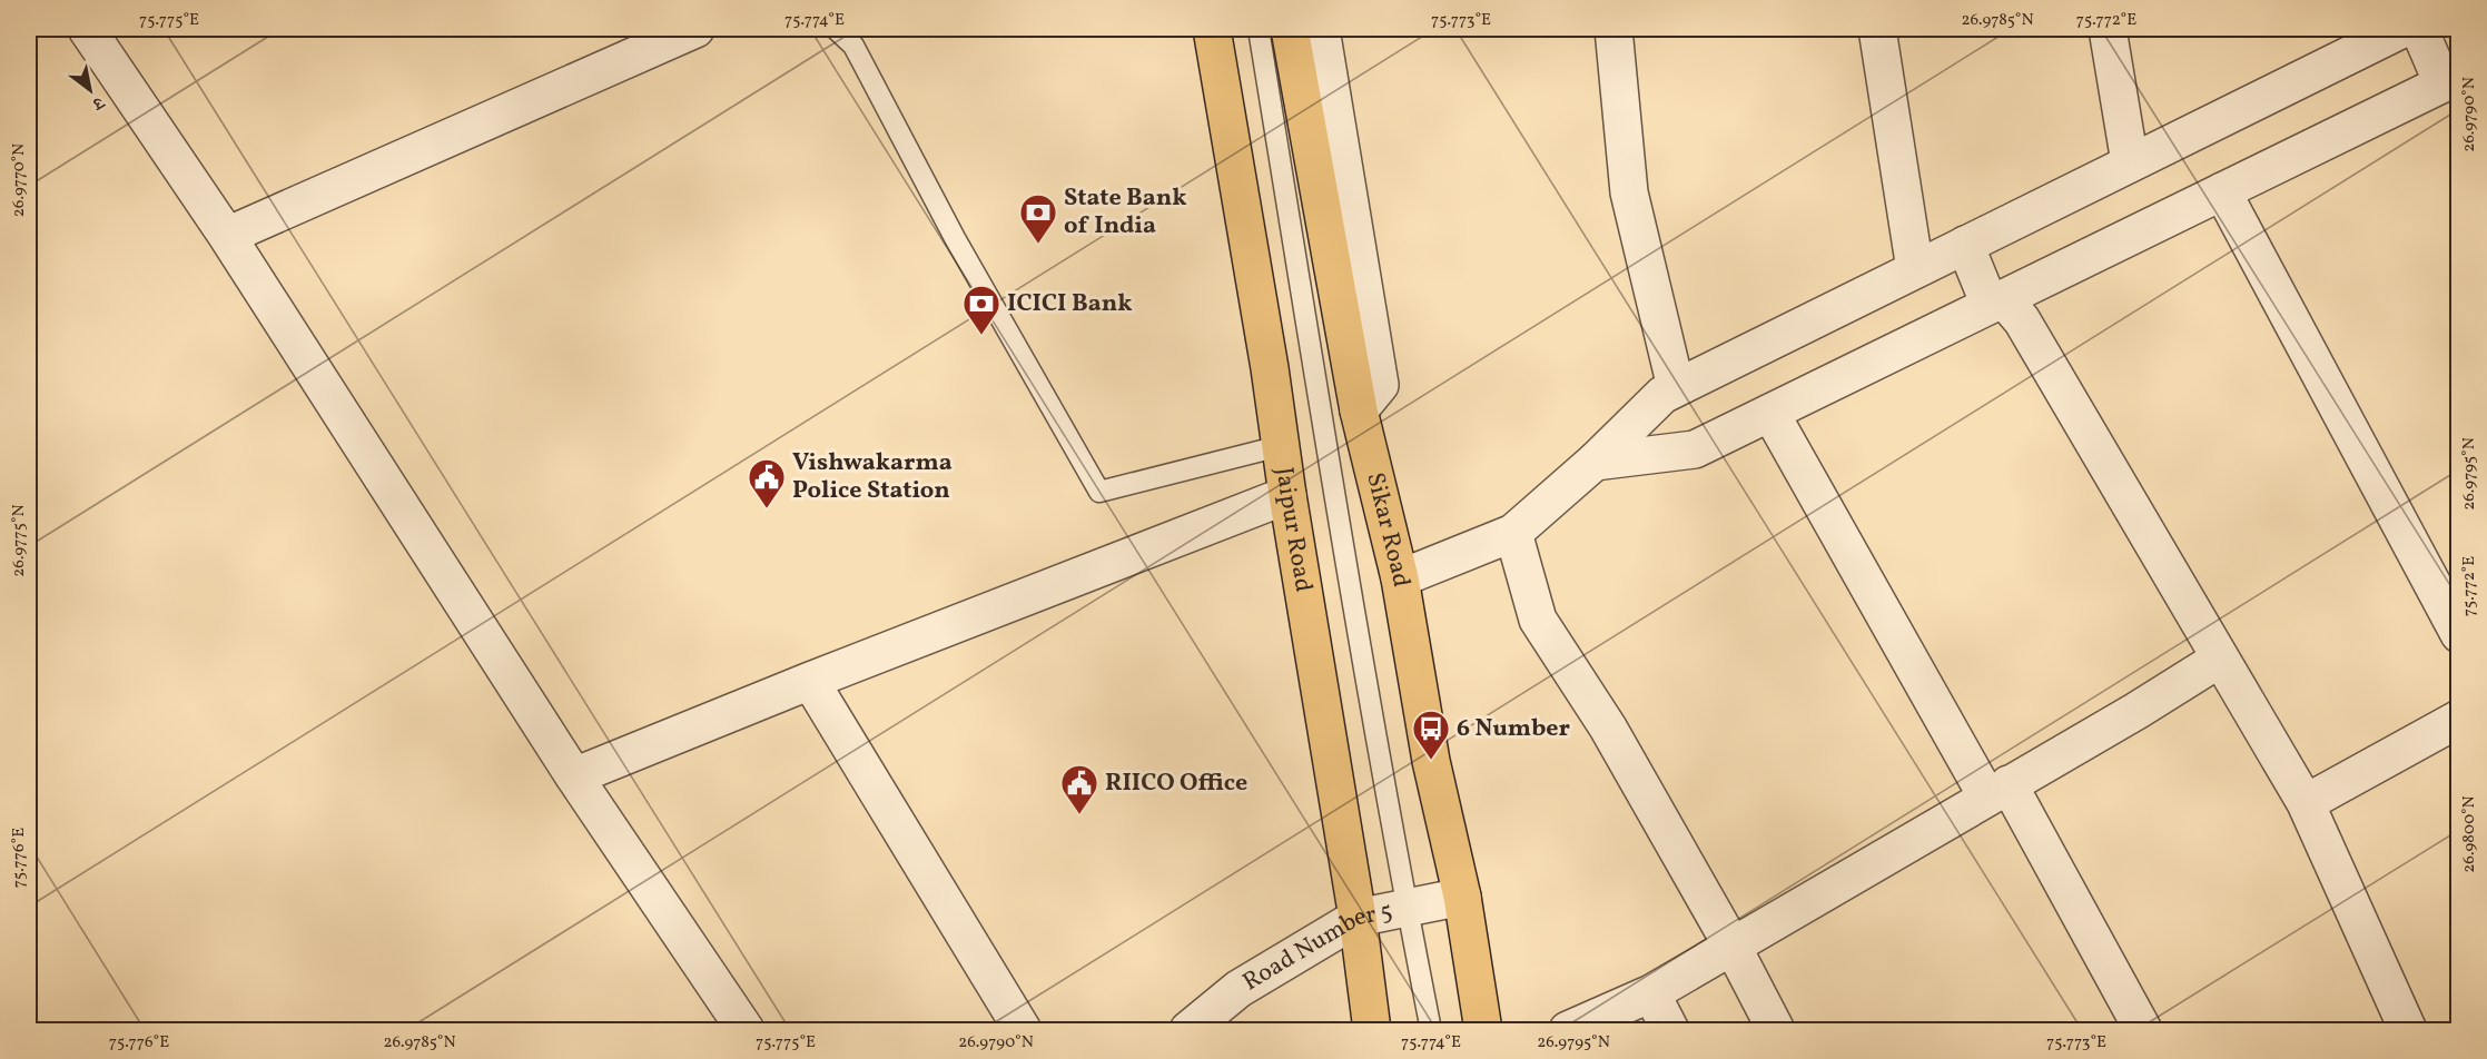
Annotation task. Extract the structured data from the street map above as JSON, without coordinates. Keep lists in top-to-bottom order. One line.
{"streets":{"main road":["Jaipur Road","Sikar Road"],"street":["Road Number 5"]},"crossings":[["Jaipur Road","Road Number 5"],["Sikar Road","Road Number 5"]],"places":{"bank":["State Bank of India","ICICI Bank"],"public building":["Vishwakarma Police Station","RIICO Office"],"bus stop":["6 Number"]},"north":"bottom right","coordinates":["75.775°E","75.774°E","75.773°E","26.9785°N","75.772°E","26.9790°N","26.9770°N","26.9795°N","26.9775°N","26.9800°N","75.776°E"]}
